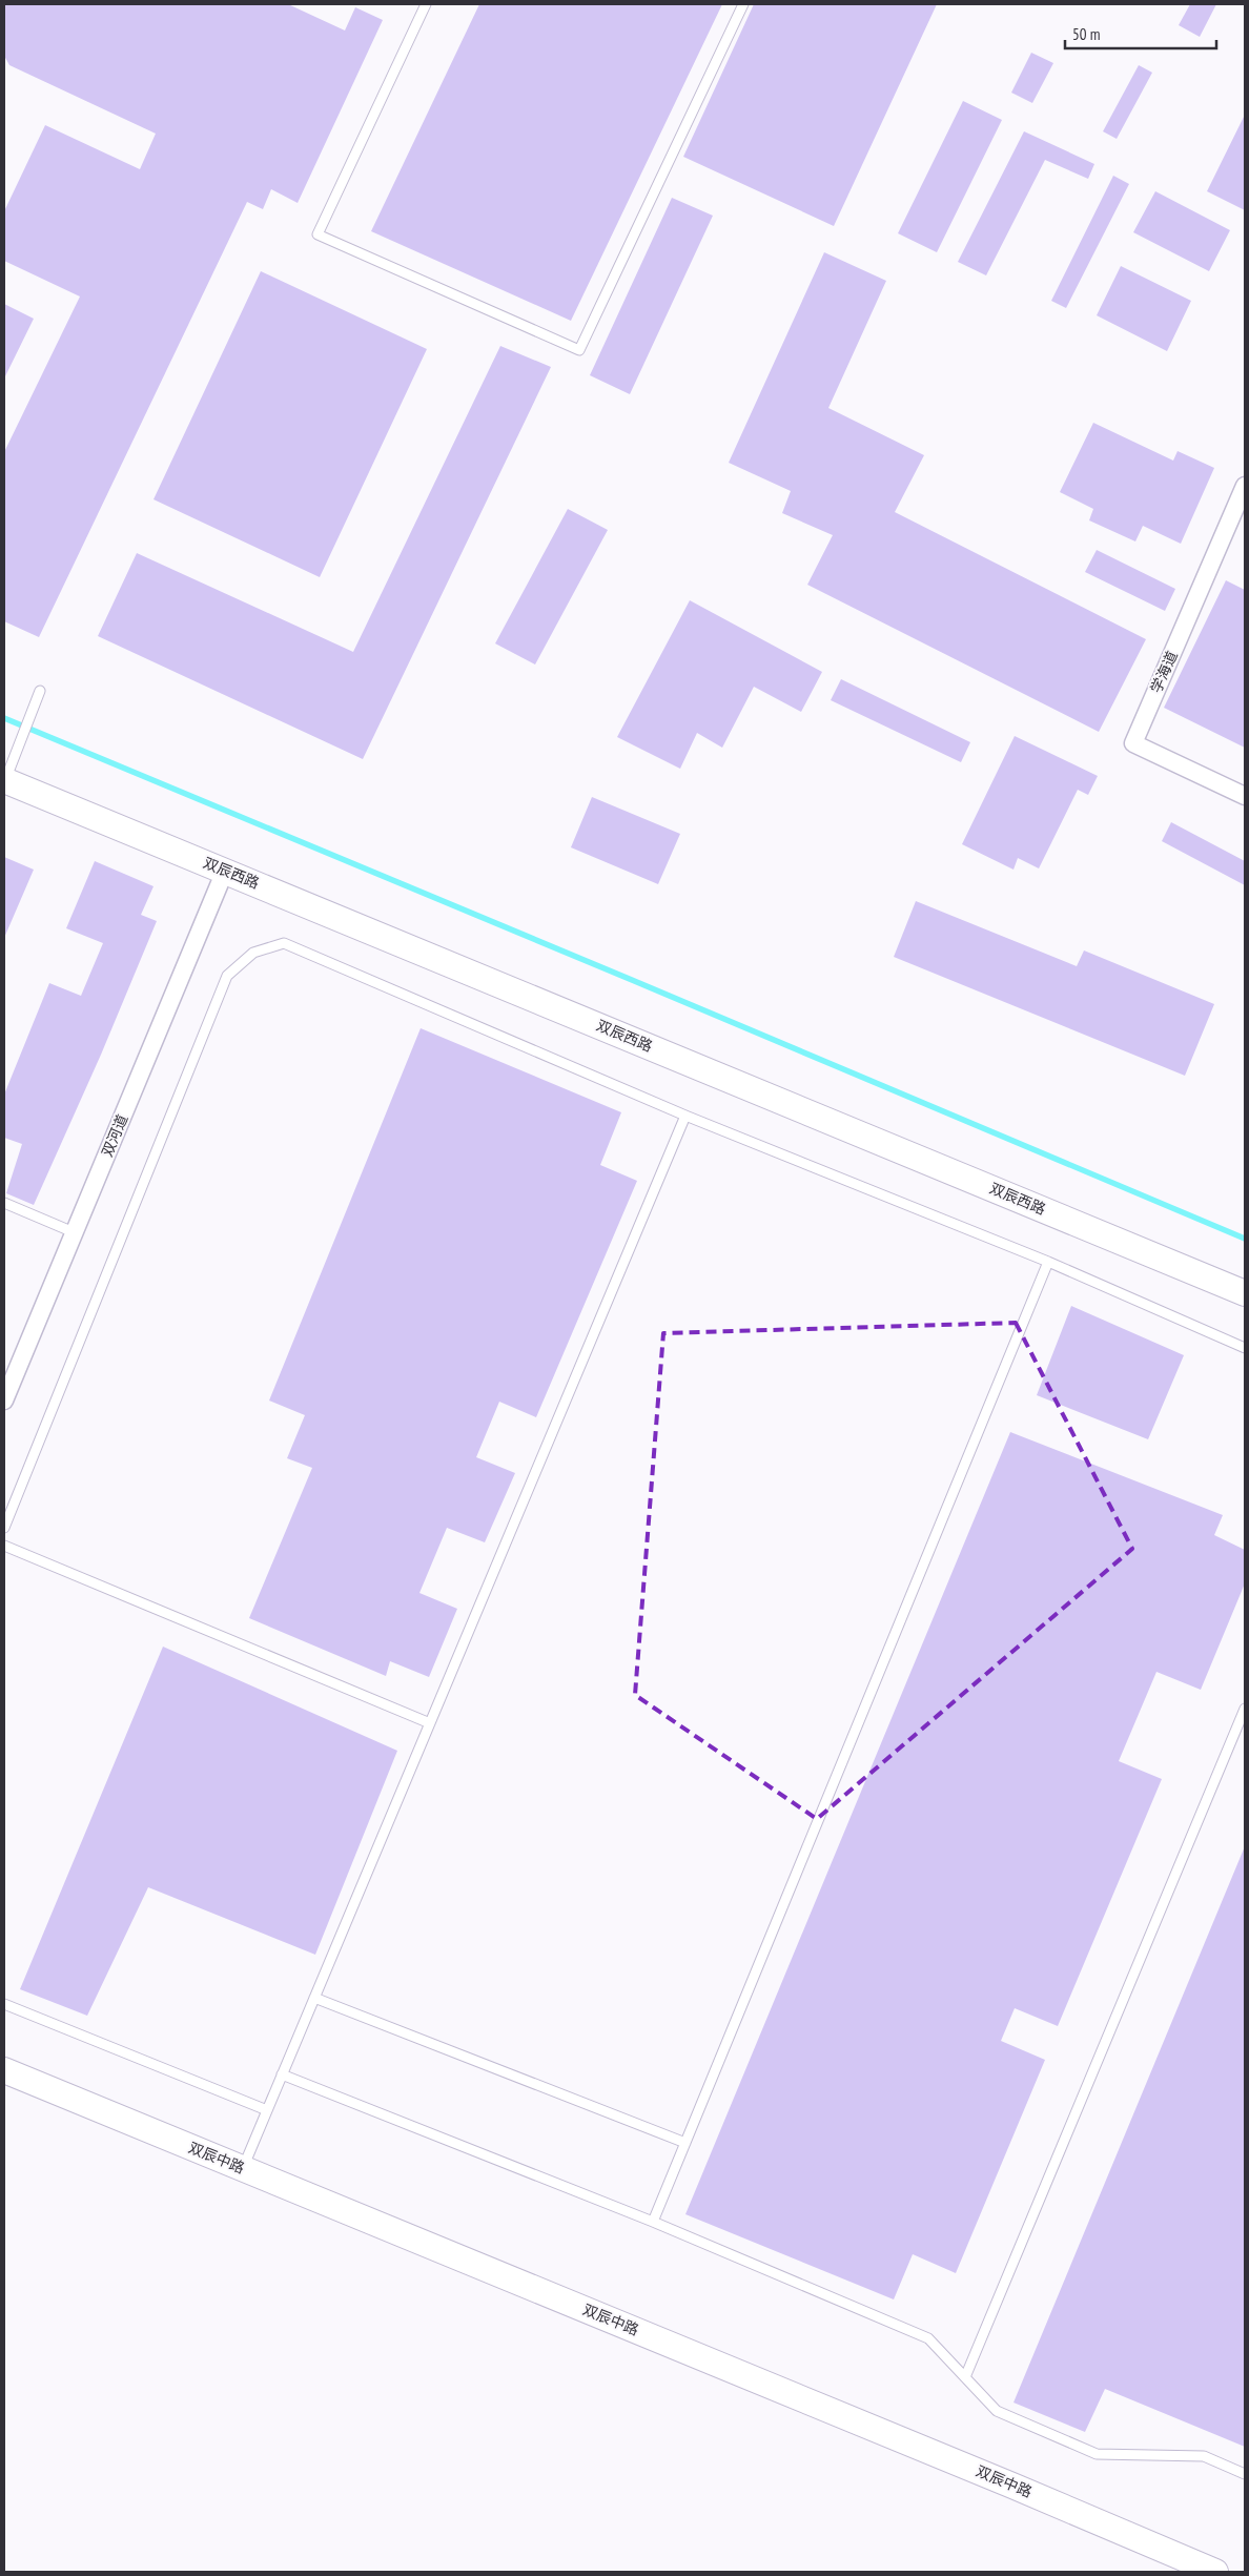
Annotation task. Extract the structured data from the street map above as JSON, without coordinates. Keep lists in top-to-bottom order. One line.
{"streets":{"main road":["双辰西路","双辰中路"],"street":["学海道","双河道"]},"crossings":[["双辰西路","双河道"]],"scale_bar":"50 m"}
